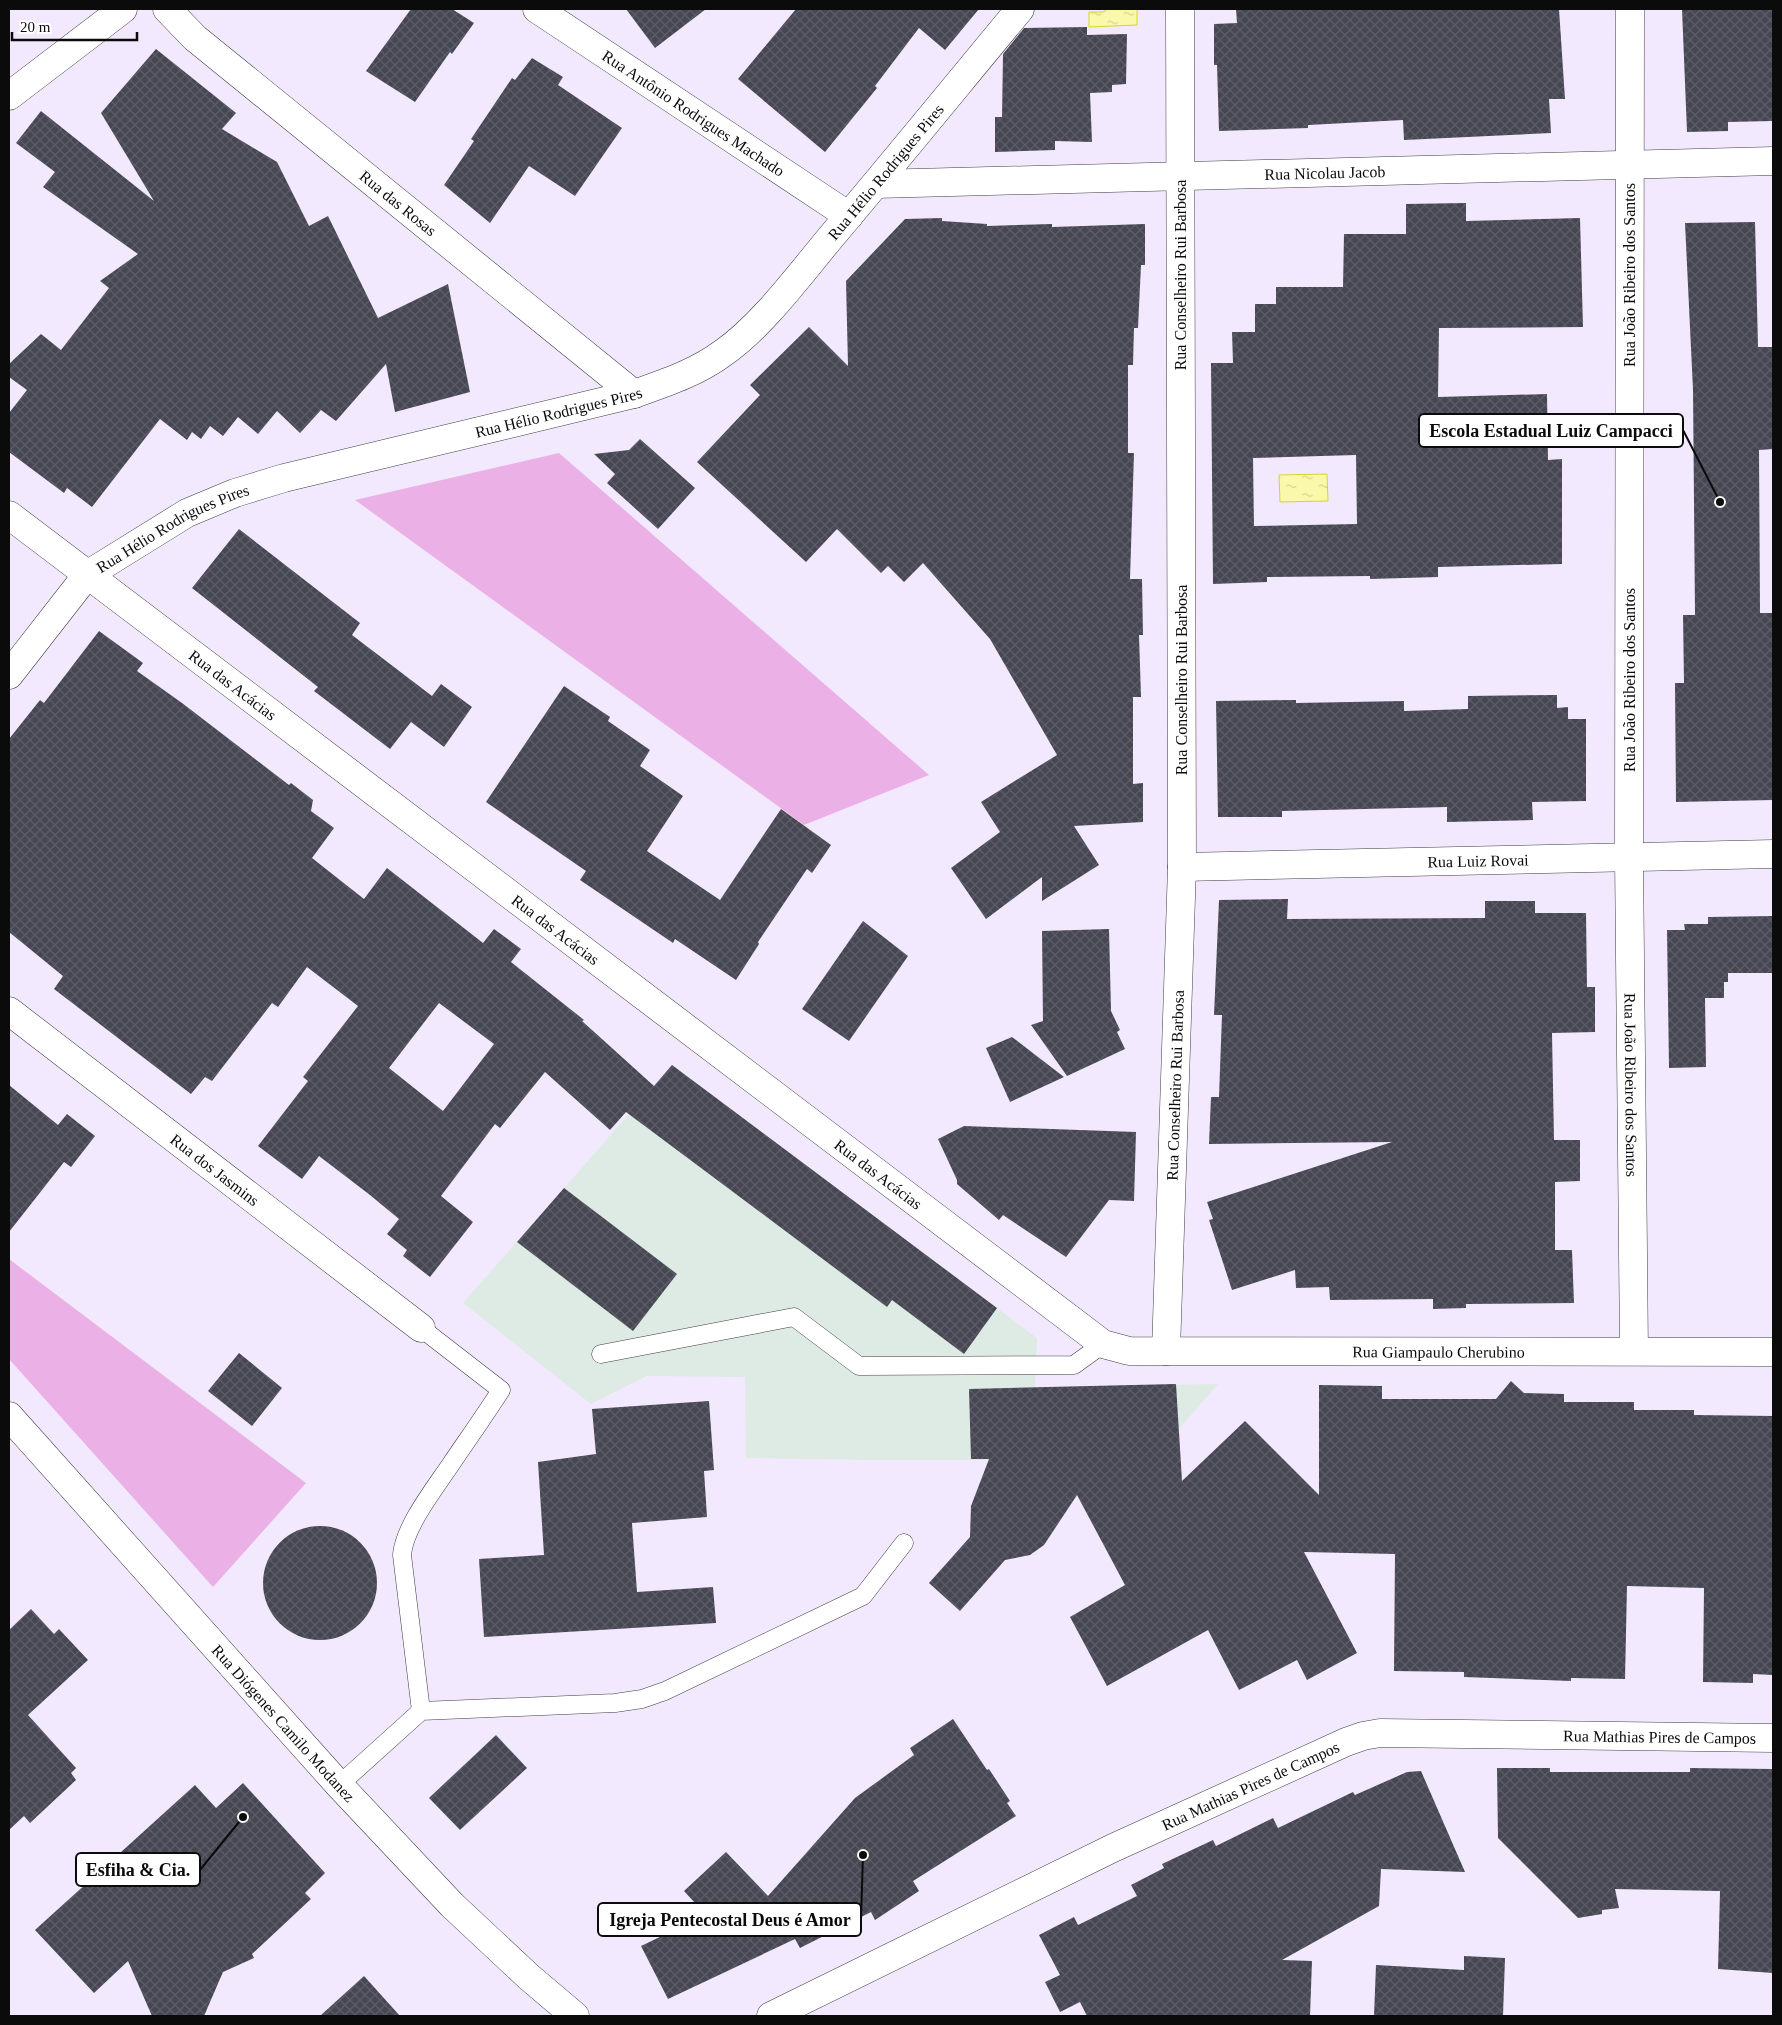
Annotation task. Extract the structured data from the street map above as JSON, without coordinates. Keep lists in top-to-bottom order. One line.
{"streets":{"street":["Rua Antônio Rodrigues Machado","Rua Hélio Rodrigues Pires","Rua Nicolau Jacob","Rua das Rosas","Rua Conselheiro Rui Barbosa","Rua João Ribeiro dos Santos","Rua das Acácias","Rua Luiz Rovai","Rua dos Jasmins","Rua Giampaulo Cherubino","Rua Diógenes Camilo Modanez","Rua Mathias Pires de Campos"]},"crossings":[["Rua Antônio Rodrigues Machado","Rua Hélio Rodrigues Pires"],["Rua Hélio Rodrigues Pires","Rua Nicolau Jacob"],["Rua Hélio Rodrigues Pires","Rua das Rosas"],["Rua Hélio Rodrigues Pires","Rua das Acácias"],["Rua Nicolau Jacob","Rua Conselheiro Rui Barbosa"],["Rua Nicolau Jacob","Rua João Ribeiro dos Santos"],["Rua Conselheiro Rui Barbosa","Rua Luiz Rovai"],["Rua Conselheiro Rui Barbosa","Rua Giampaulo Cherubino"],["Rua João Ribeiro dos Santos","Rua Luiz Rovai"],["Rua João Ribeiro dos Santos","Rua Giampaulo Cherubino"],["Rua das Acácias","Rua Giampaulo Cherubino"]],"places":["Escola Estadual Luiz Campacci","Esfiha & Cia.","Igreja Pentecostal Deus é Amor"],"scale_bar":"20 m"}
